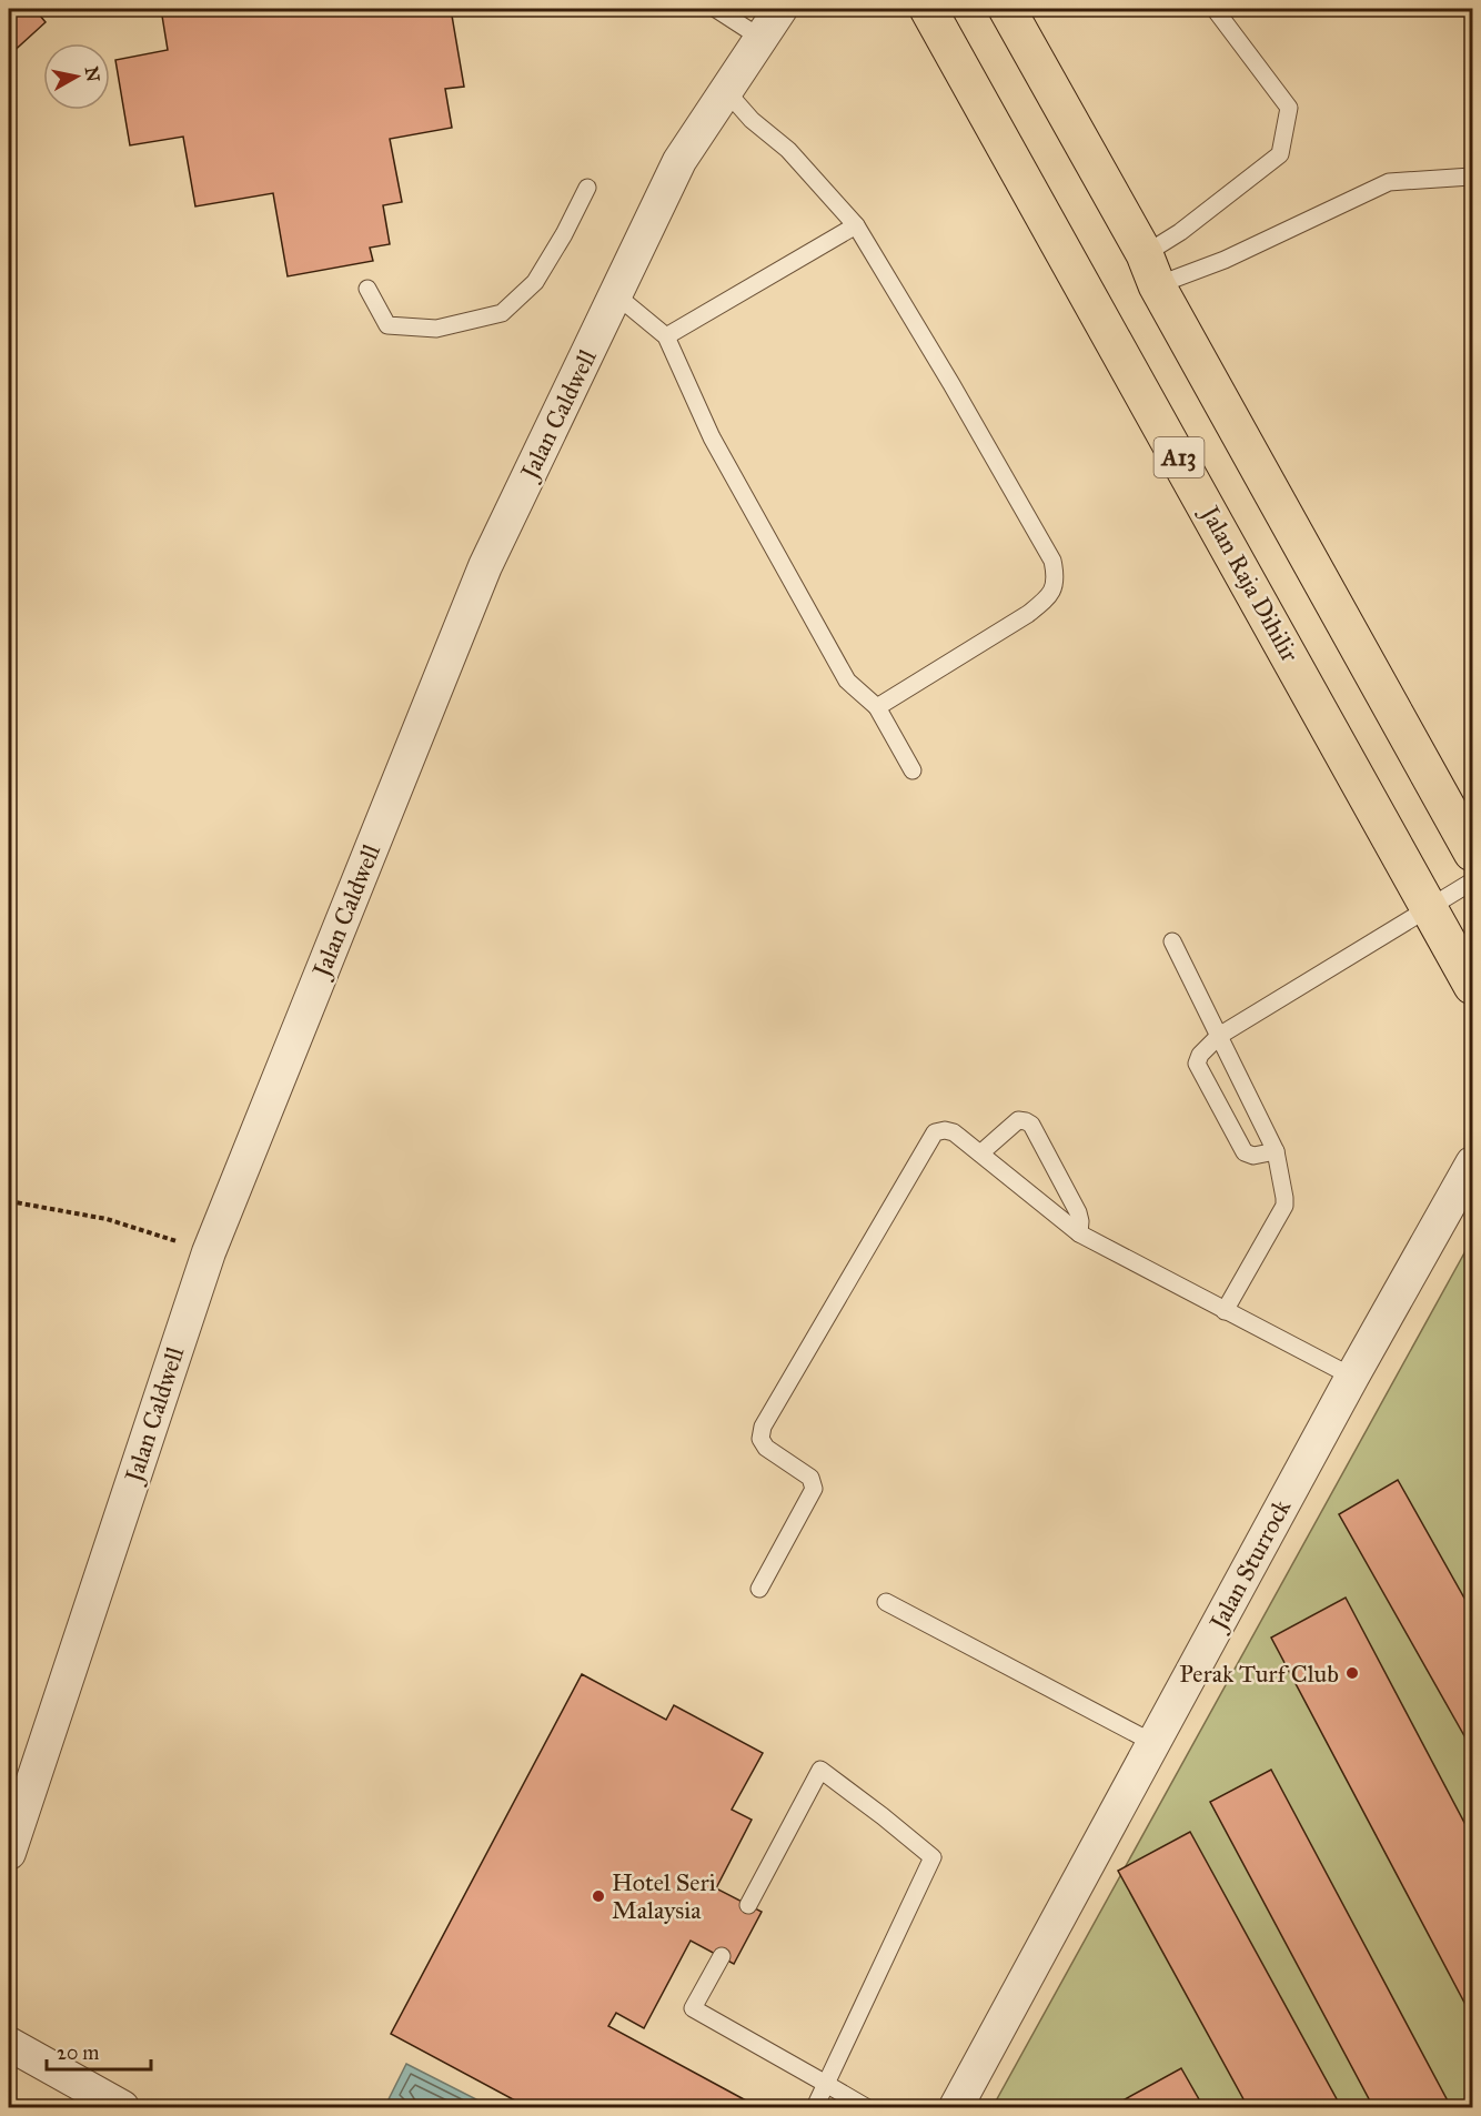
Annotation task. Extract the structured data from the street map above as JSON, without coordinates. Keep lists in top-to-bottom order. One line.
{"streets":{"main road":["A13","Jalan Raja Dihilir"],"street":["Jalan Caldwell","Jalan Sturrock"]},"places":["Perak Turf Club","Hotel Seri Malaysia"],"scale_bar":"20 m","north":"right"}
